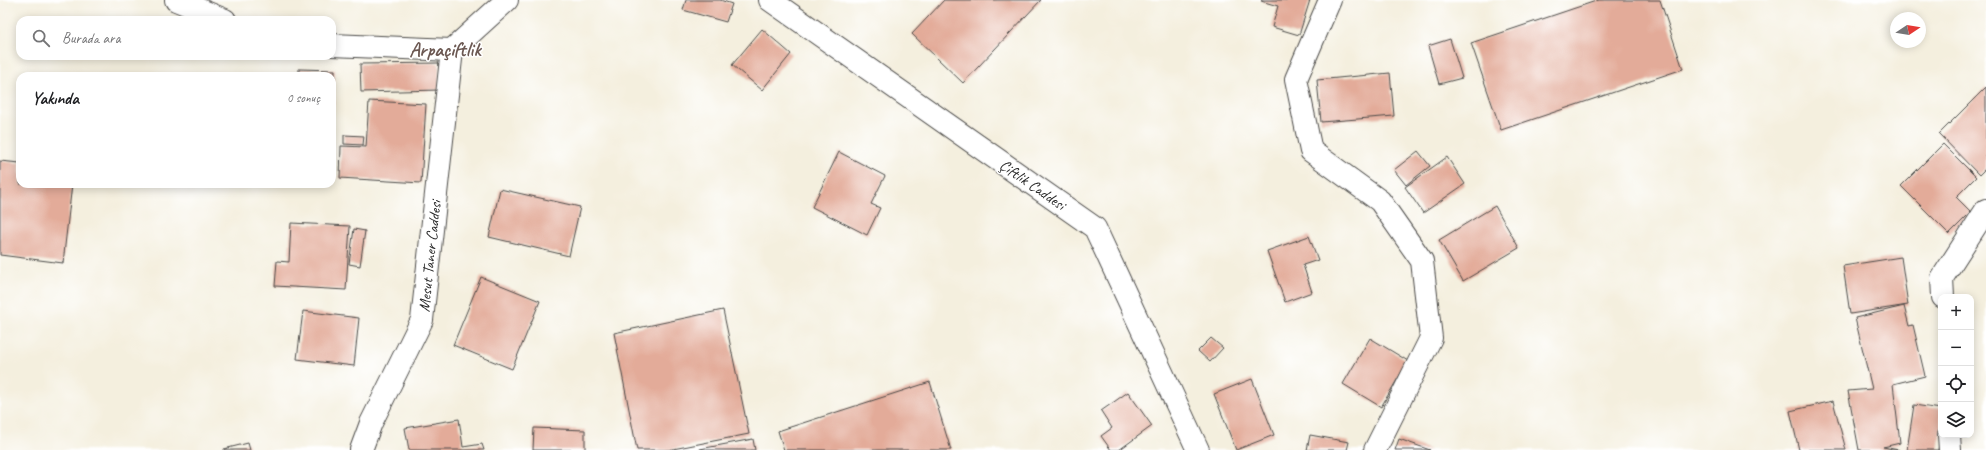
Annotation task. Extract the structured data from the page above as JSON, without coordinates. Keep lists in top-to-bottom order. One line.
{"streets":{"street":["Çiftlik Caddesi","Mesut Taner Caddesi"]},"districts":["Arpaçiftlik"],"north":"right","page":{"search":"Burada ara","heading":["Yakında","0 sonuç"],"map_buttons":["+","−"]}}
